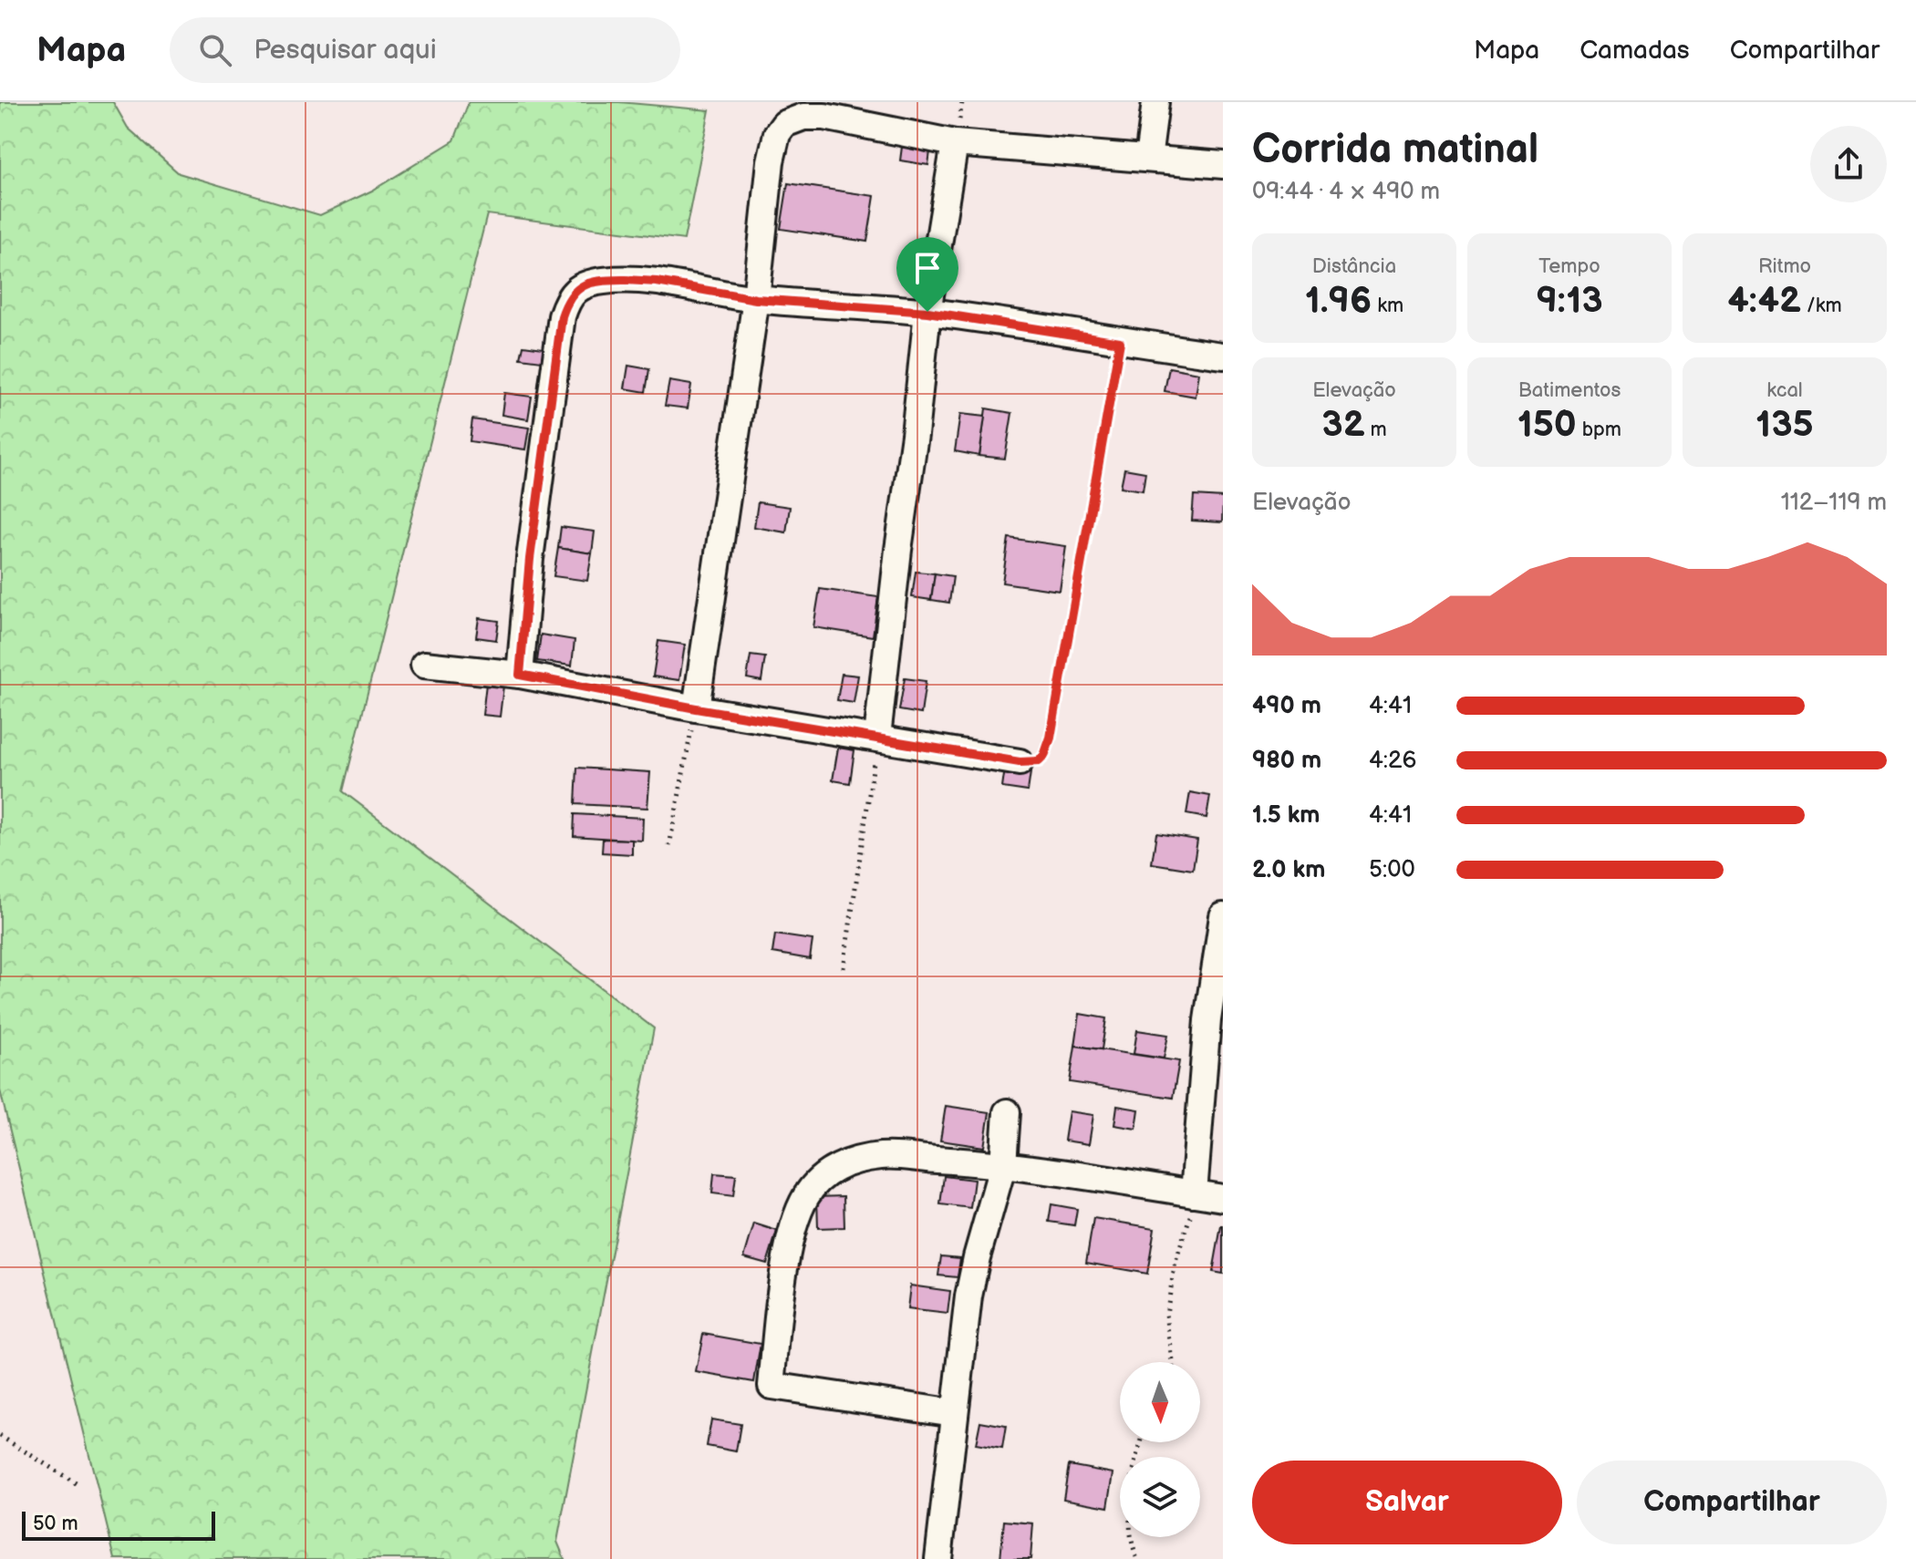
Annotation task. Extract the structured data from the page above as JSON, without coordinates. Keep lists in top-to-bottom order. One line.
{"scale_bar":"50 m","north":"bottom","page":{"header":"Mapa","search":"Pesquisar aqui","nav":["Mapa","Camadas","Compartilhar"],"heading":["Corrida matinal","09:44 · 4 × 490 m"],"stats":[["Distância","1.96 km"],["Tempo","9:13"],["Ritmo","4:42 /km"],["Elevação","32 m"],["Batimentos","150 bpm"],["kcal","135"]],"chart":["Elevação","112–119 m"],"list":[{"name":"490 m","note":"4:41"},{"name":"980 m","note":"4:26"},{"name":"1.5 km","note":"4:41"},{"name":"2.0 km","note":"5:00"}],"buttons":["Salvar","Compartilhar"],"scale":"50 m"}}
